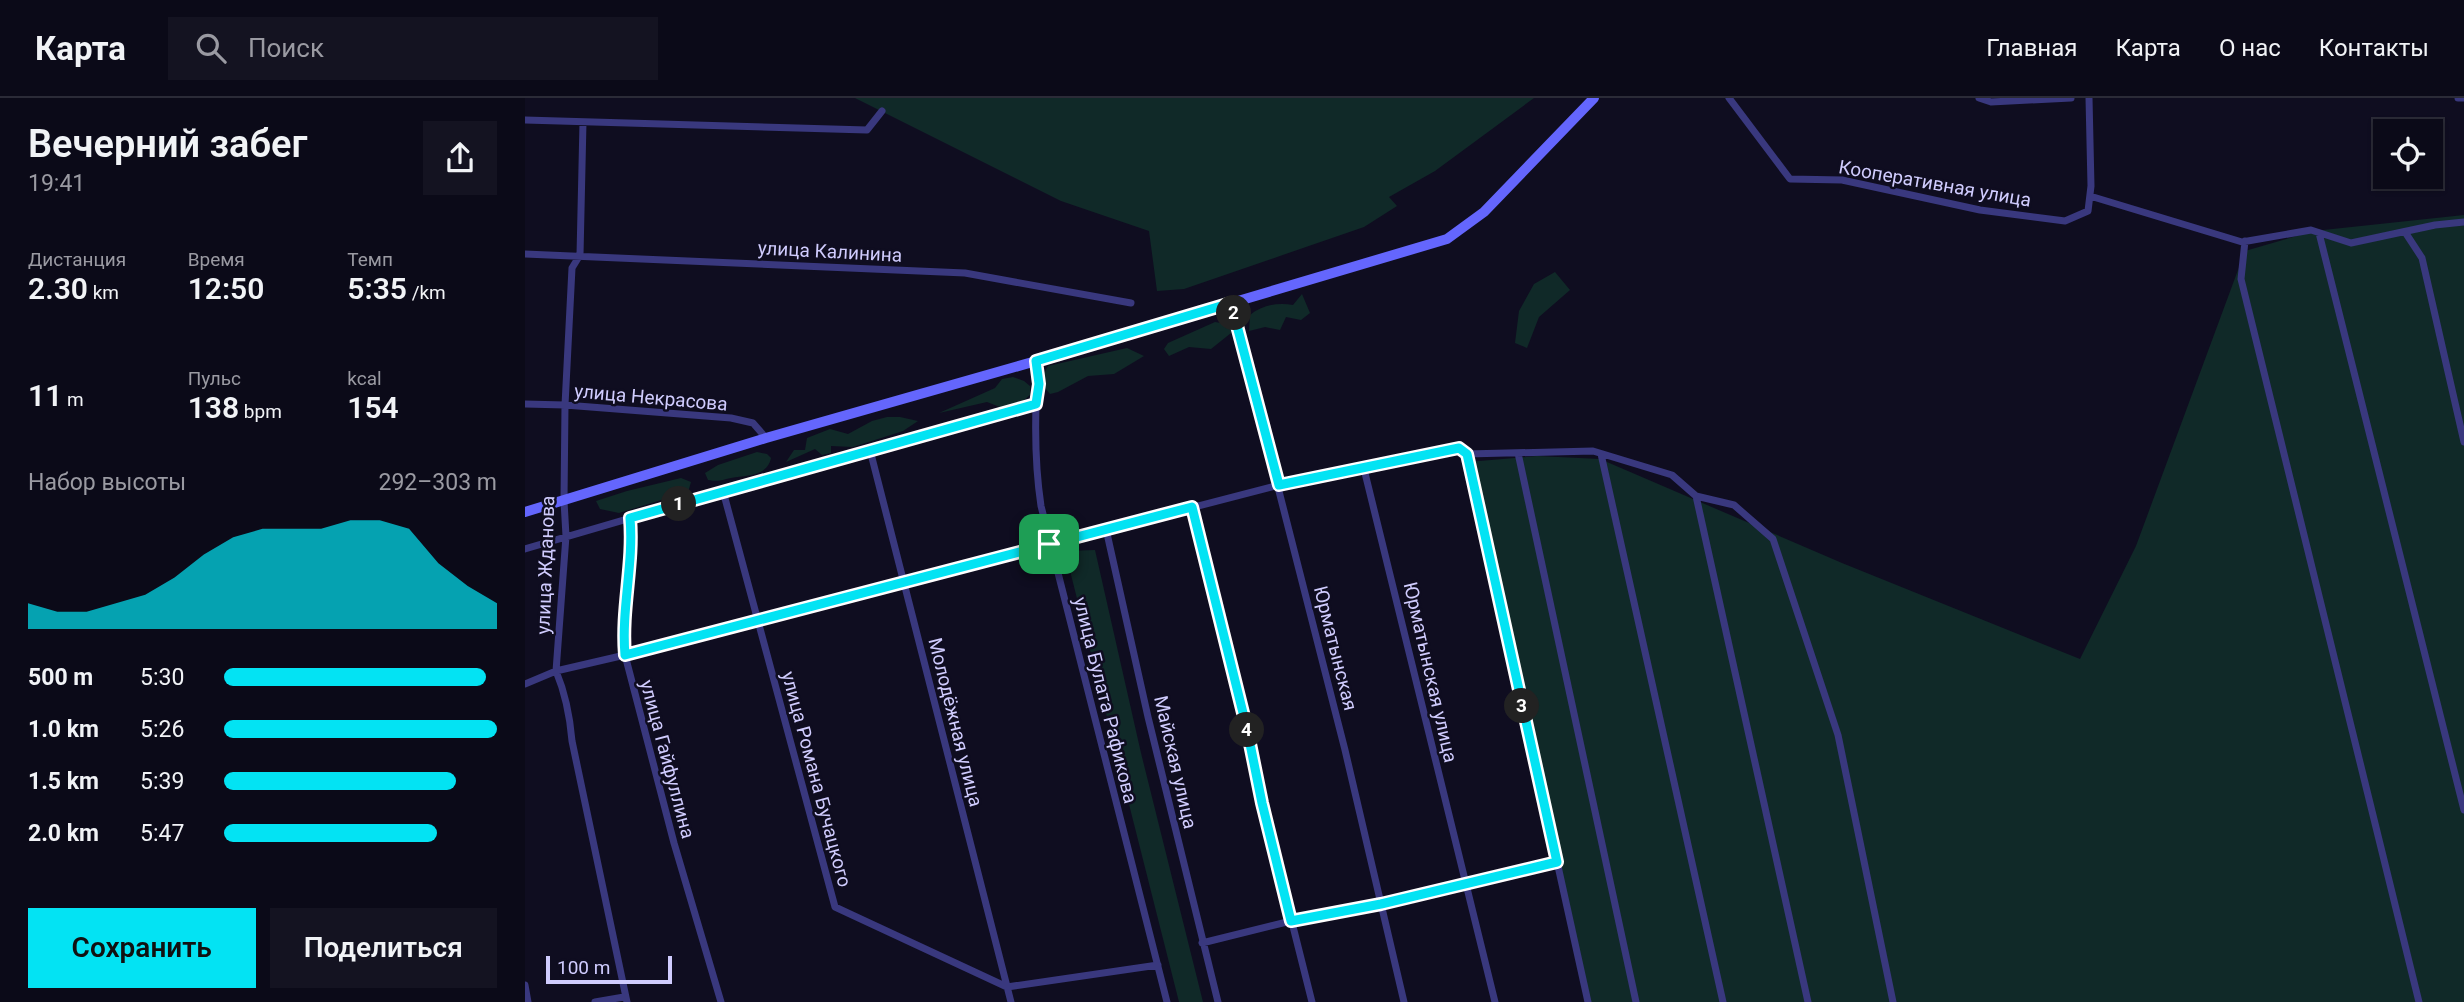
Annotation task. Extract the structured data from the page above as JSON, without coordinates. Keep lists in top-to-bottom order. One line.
{"streets":{"street":["Кооперативная улица","улица Калинина","улица Некрасова","улица Жданова","Юрматынская","Юрматынская улица","улица Булата Рафикова","Молодёжная улица","улица Гайфуллина","Майская улица","улица Романа Бучацкого"]},"crossings":[["улица Калинина","улица Жданова"],["улица Некрасова","улица Жданова"],["Молодёжная улица","улица Романа Бучацкого"]],"scale_bar":"100 m","page":{"header":"Карта","search":"Поиск","nav":["Главная","Карта","О нас","Контакты"],"heading":["Вечерний забег","19:41"],"stats":[["Дистанция","2.30 km"],["Время","12:50"],["Темп","5:35 /km"],["11 m"],["Пульс","138 bpm"],["kcal","154"]],"pins":["2","1","3","4"],"chart":["Набор высоты","292–303 m"],"list":[{"name":"500 m","note":"5:30"},{"name":"1.0 km","note":"5:26"},{"name":"1.5 km","note":"5:39"},{"name":"2.0 km","note":"5:47"}],"buttons":["Сохранить","Поделиться"],"scale":"100 m"}}
